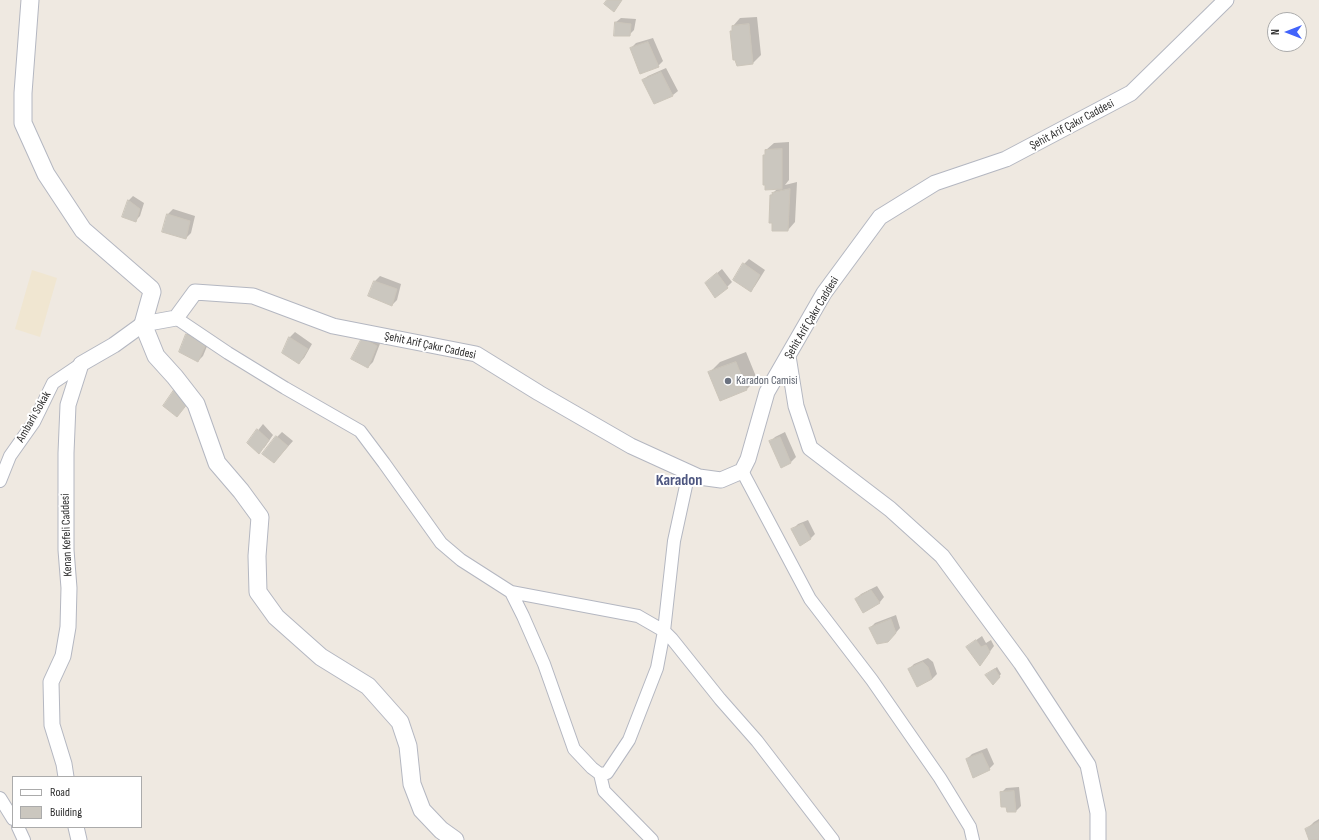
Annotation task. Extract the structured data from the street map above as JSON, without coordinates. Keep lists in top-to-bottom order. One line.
{"streets":{"street":["Şehit Arif Çakır Caddesi","Ambarlı Sokak","Kenan Kefeli Caddesi"]},"crossings":[["Ambarlı Sokak","Kenan Kefeli Caddesi"]],"districts":["Karadon"],"places":["Karadon Camisi"],"legend":["Road","Building"],"north":"left"}
